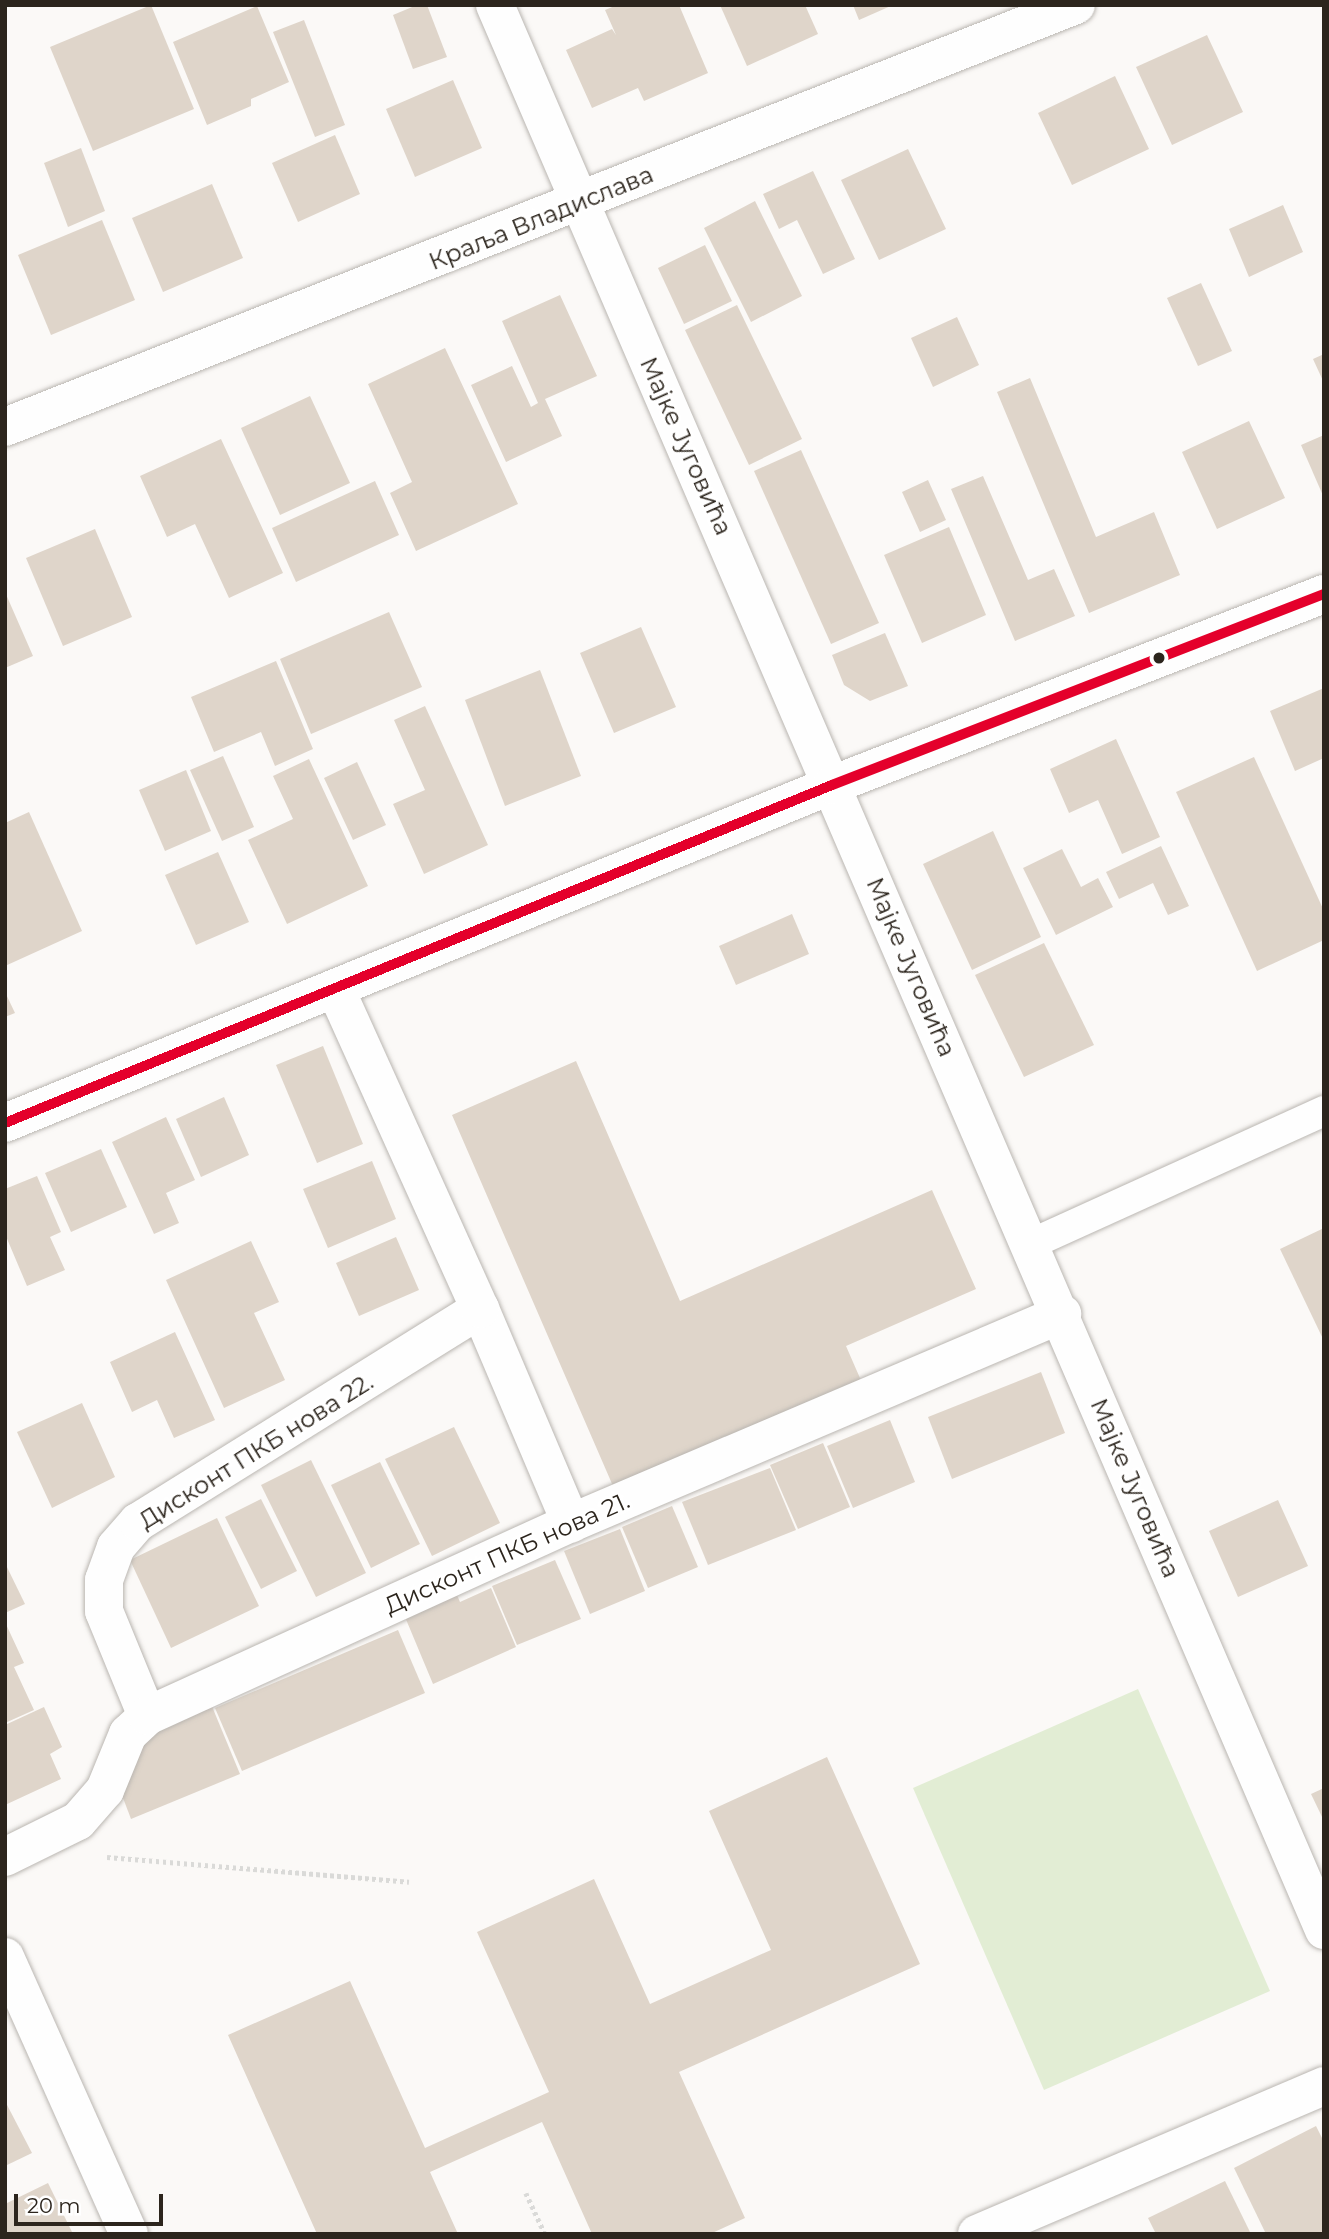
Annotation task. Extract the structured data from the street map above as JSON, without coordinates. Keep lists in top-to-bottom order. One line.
{"streets":{"street":["Краља Владислава","Мајке Југовића","Дисконт ПКБ нова 22.","Дисконт ПКБ нова 21."]},"crossings":[["Краља Владислава","Мајке Југовића"],["Мајке Југовића","Дисконт ПКБ нова 21."],["Дисконт ПКБ нова 22.","Дисконт ПКБ нова 21."]],"scale_bar":"20 m"}
